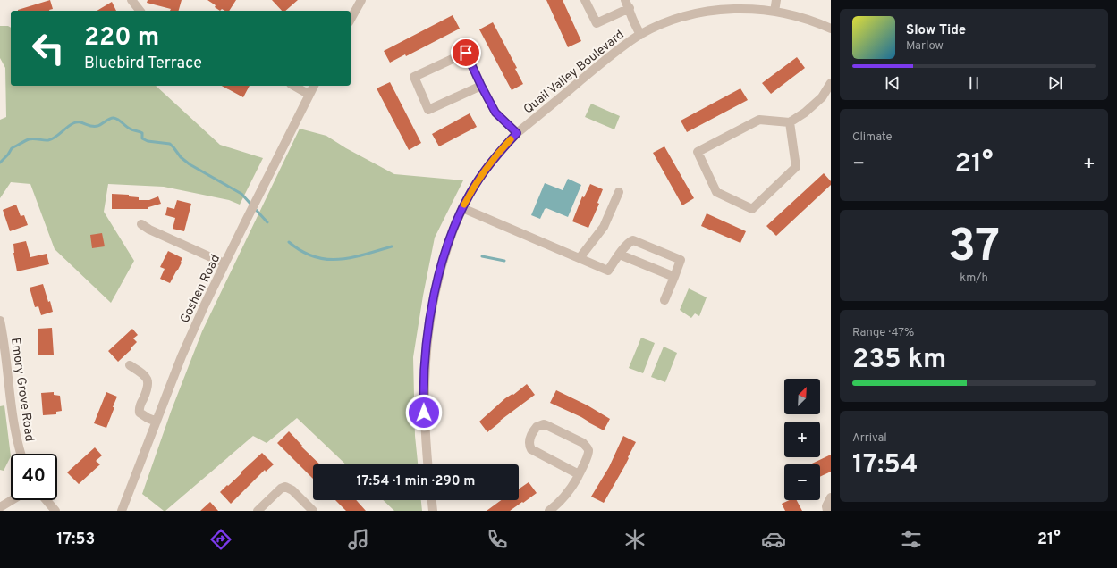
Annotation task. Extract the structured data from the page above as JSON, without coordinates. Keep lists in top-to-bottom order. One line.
{"streets":{"street":["Quail Valley Boulevard","Goshen Road","Emory Grove Road"]},"north":"top right","page":{"turn":["220 m","Bluebird Terrace"],"song":["Slow Tide","Marlow"],"tile":["Climate",["37","km/h"],["Range · 47%","235 km"],["Arrival","17:54"]],"heat":["−","21°","+"],"map_buttons":["+","−"],"limit":"40","trip":"17:54 · 1 min · 290 m","tabs":["17:53","21°"]}}
